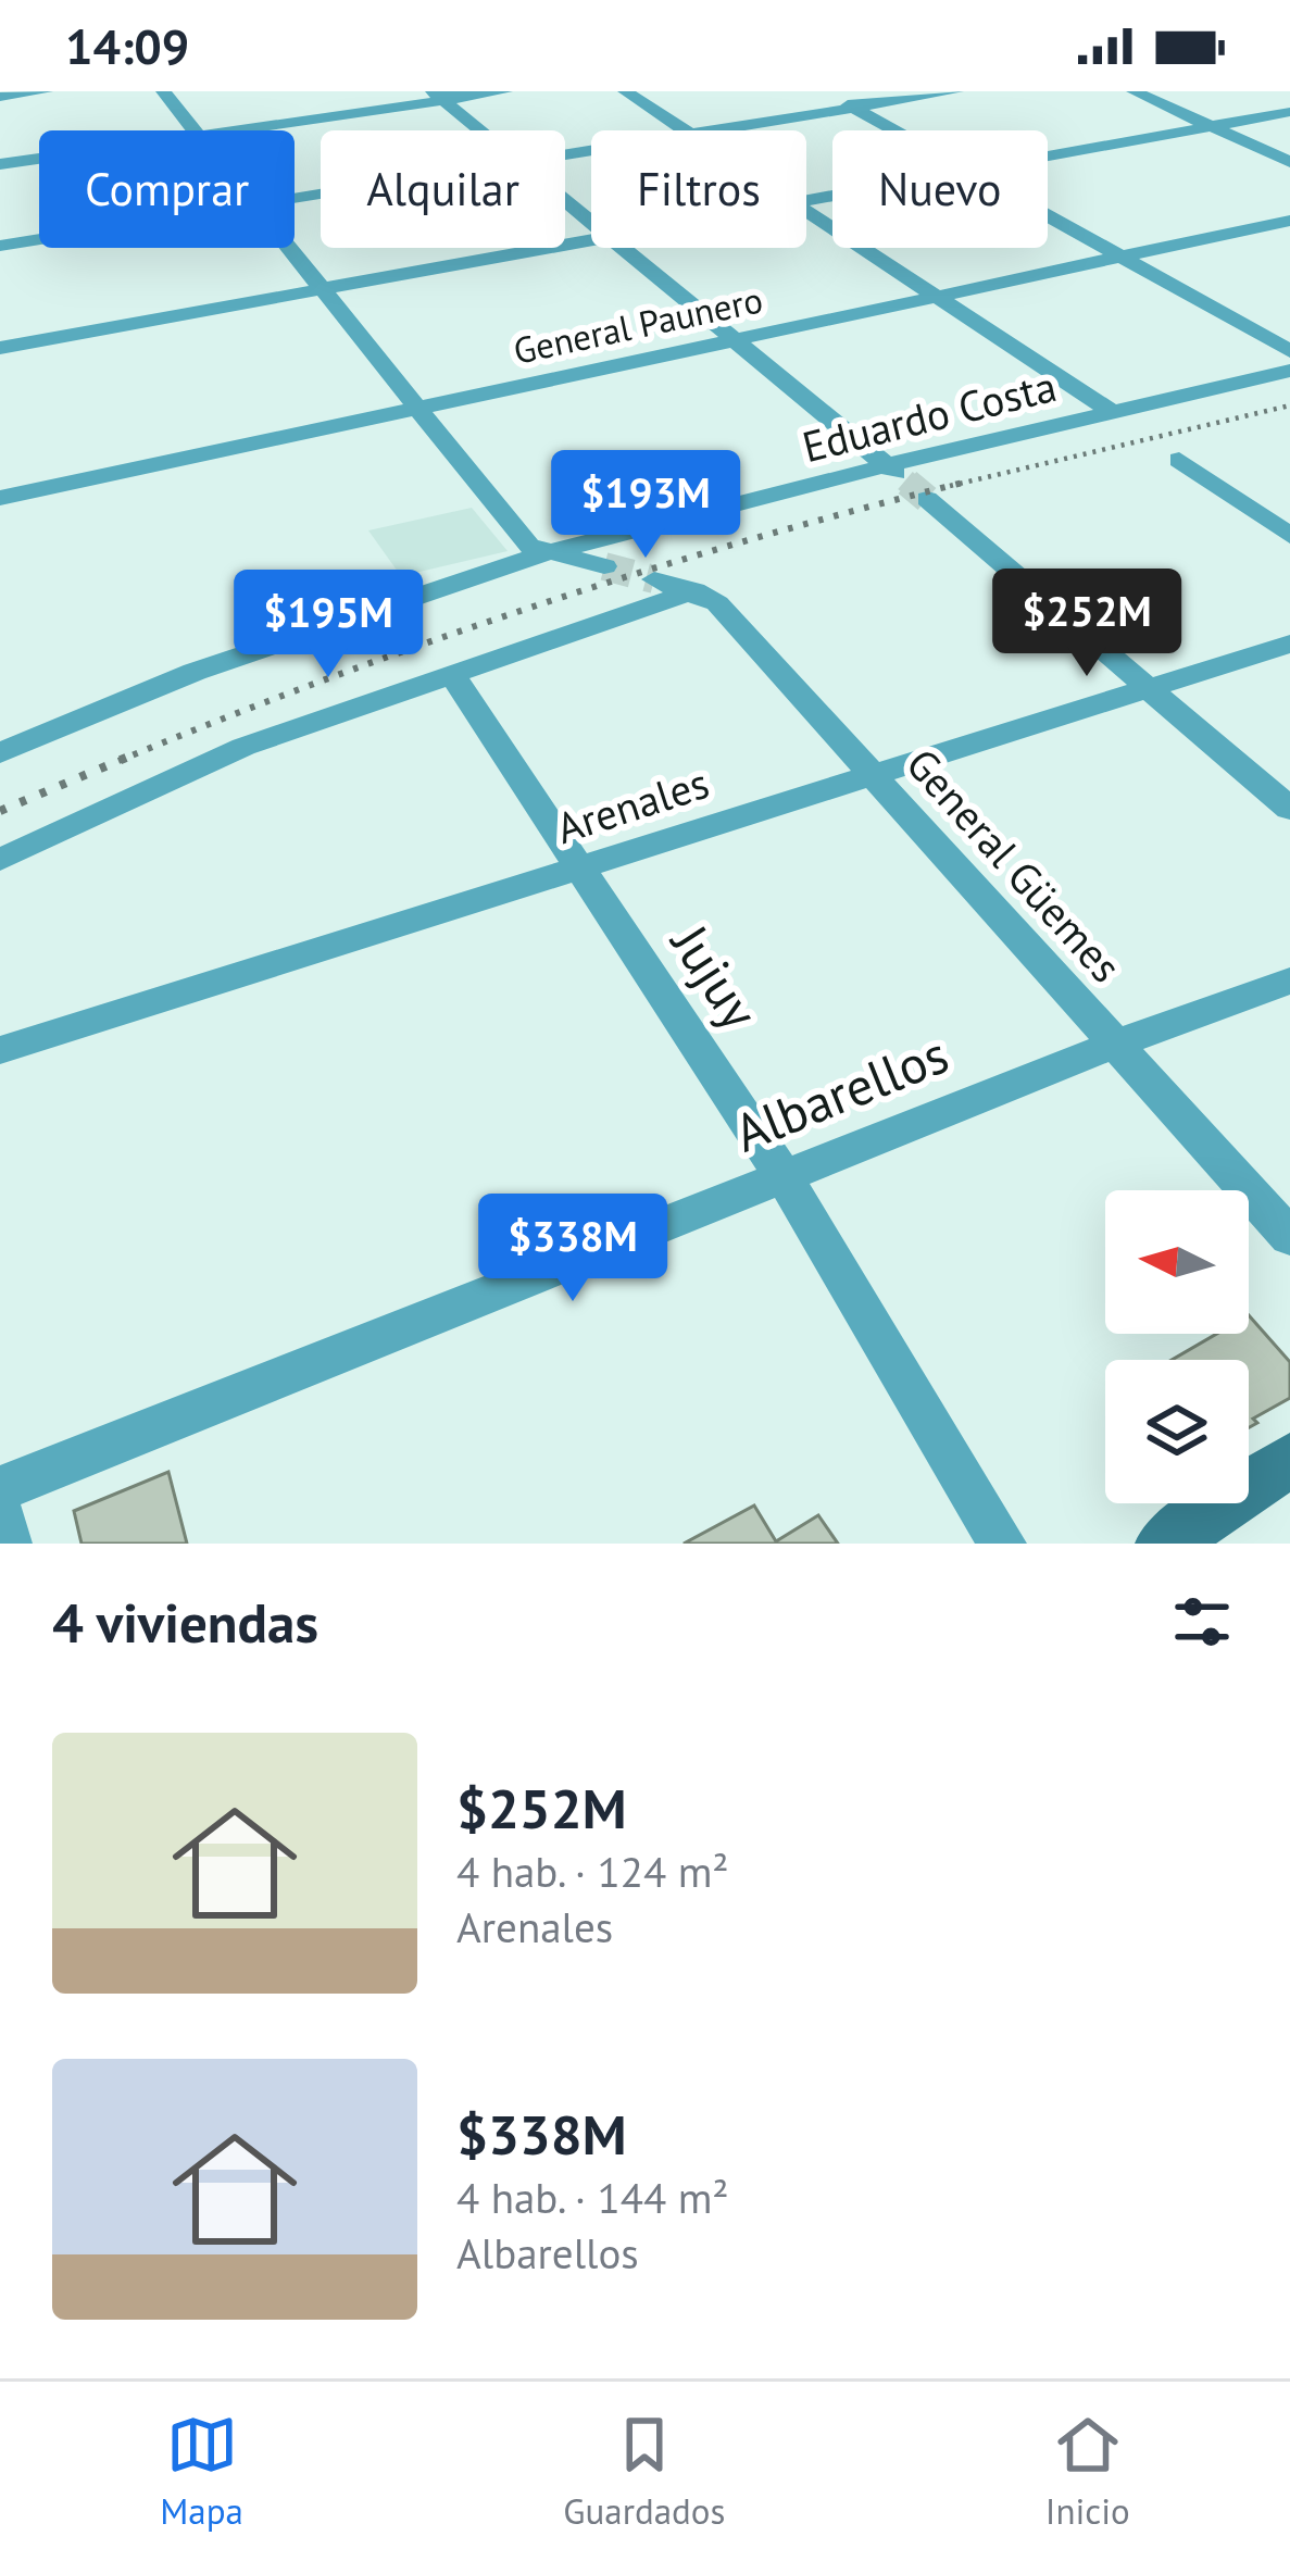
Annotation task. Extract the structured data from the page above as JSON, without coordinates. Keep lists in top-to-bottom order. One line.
{"streets":{"street":["General Paunero","Eduardo Costa","Arenales","General Güemes","Jujuy","Albarellos"]},"crossings":[["Arenales","General Güemes"],["Arenales","Jujuy"],["General Güemes","Albarellos"],["Jujuy","Albarellos"]],"north":"left","page":{"status":"14:09","chip":["Comprar","Alquilar","Filtros","Nuevo"],"price":["$193M","$252M","$195M","$338M"],"heading":"4 viviendas","list":[{"name":"$252M","note":"4 hab. · 124 m² · Arenales"},{"name":"$338M","note":"4 hab. · 144 m² · Albarellos"}],"tabs":["Mapa","Guardados","Inicio"]}}
